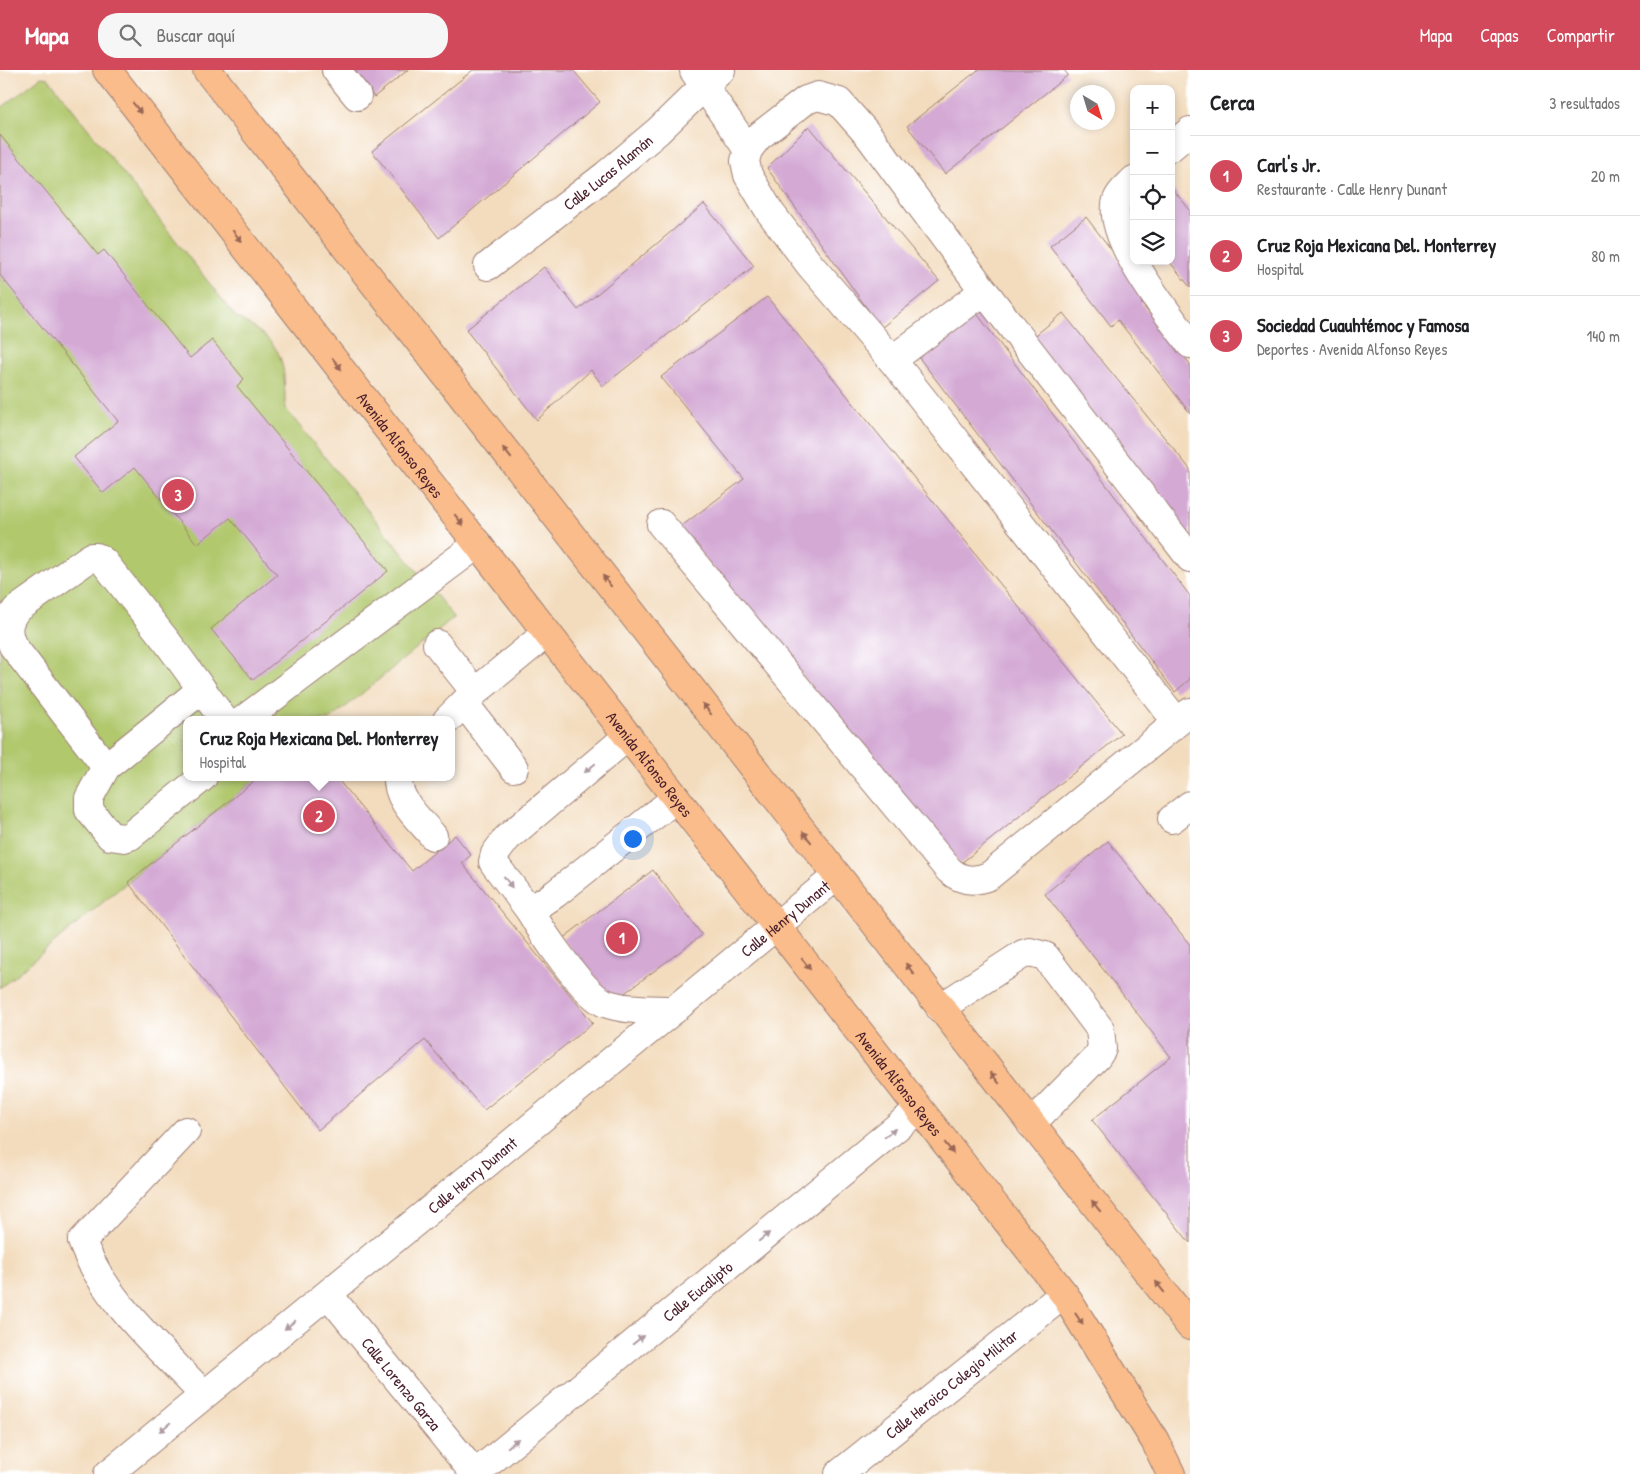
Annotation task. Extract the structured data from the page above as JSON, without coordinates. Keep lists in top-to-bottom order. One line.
{"streets":{"highway":["Avenida Alfonso Reyes"],"street":["Calle Lucas Alamán","Calle Henry Dunant","Calle Eucalipto","Calle Lorenzo Garza","Calle Heroico Colegio Militar"]},"crossings":[["Avenida Alfonso Reyes","Calle Henry Dunant"],["Avenida Alfonso Reyes","Calle Eucalipto"],["Avenida Alfonso Reyes","Calle Heroico Colegio Militar"],["Calle Henry Dunant","Calle Lorenzo Garza"],["Calle Eucalipto","Calle Lorenzo Garza"]],"one_way":["Calle Eucalipto"],"north":"bottom right","page":{"header":"Mapa","search":"Buscar aquí","nav":["Mapa","Capas","Compartir"],"heading":["Cerca","3 resultados"],"map_buttons":["+","−"],"list":[{"mark":"1","name":"Carl's Jr.","note":"Restaurante · Calle Henry Dunant","value":"20 m"},{"mark":"2","name":"Cruz Roja Mexicana Del. Monterrey","note":"Hospital","value":"80 m"},{"mark":"3","name":"Sociedad Cuauhtémoc y Famosa","note":"Deportes · Avenida Alfonso Reyes","value":"140 m"}],"pins":["3","2","1"],"popup":["Cruz Roja Mexicana Del. Monterrey","Hospital"]}}
